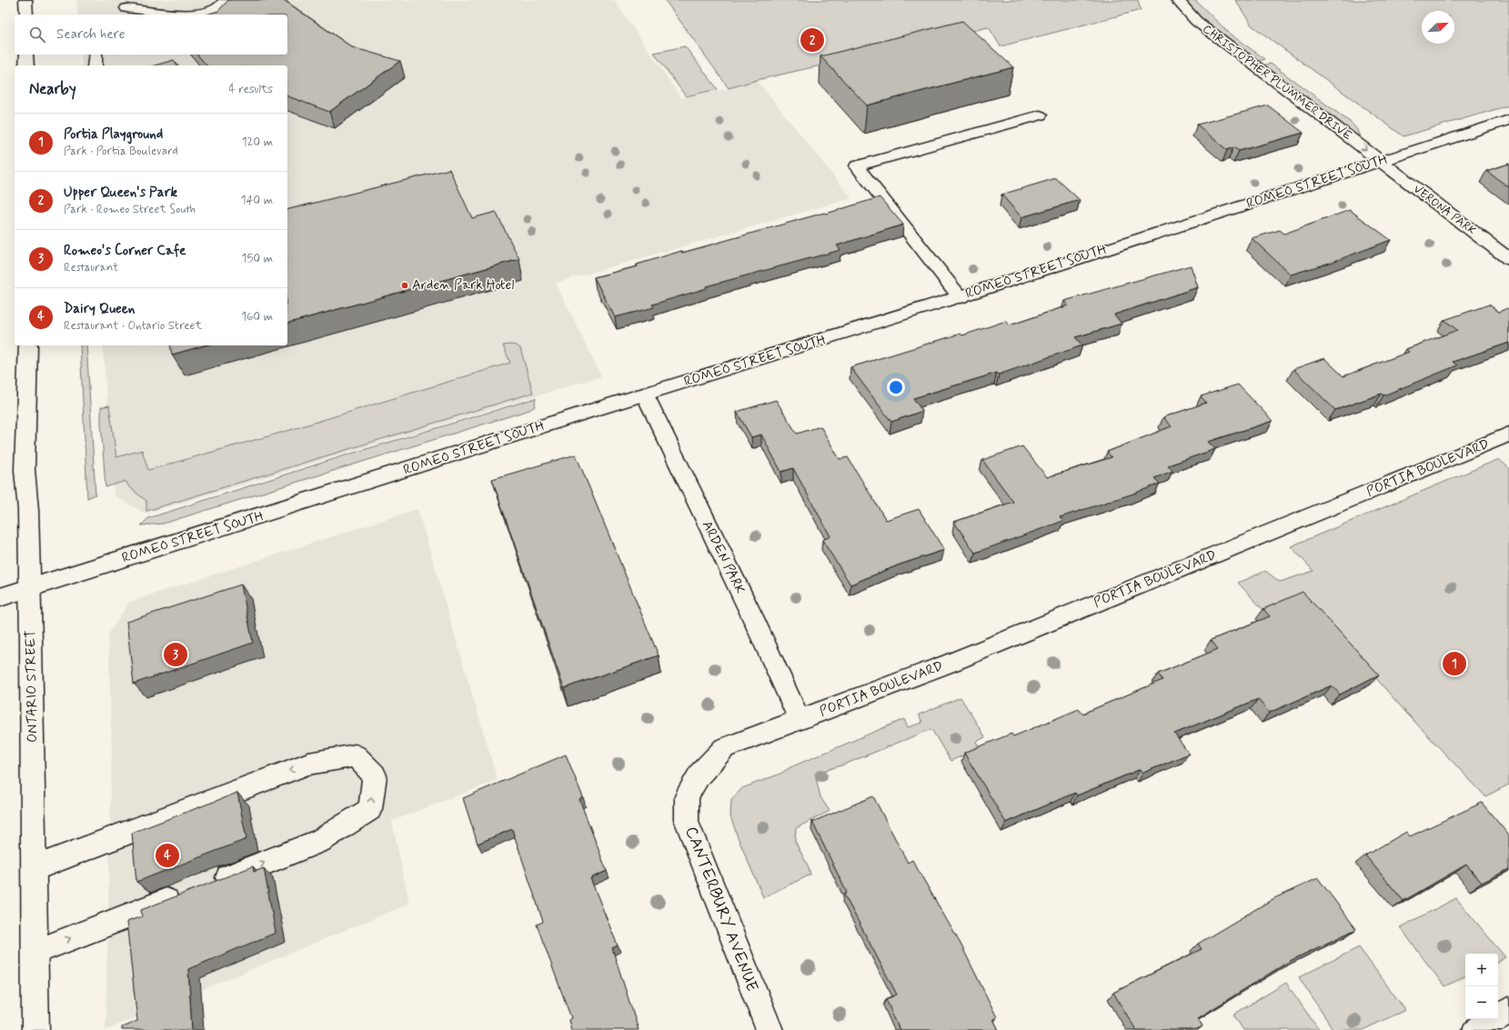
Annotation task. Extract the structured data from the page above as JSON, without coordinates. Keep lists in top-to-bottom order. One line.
{"streets":{"main road":["CHRISTOPHER PLUMMER DRIVE","ROMEO STREET SOUTH","VERONA PARK","PORTIA BOULEVARD","ARDEN PARK","ONTARIO STREET","CANTERBURY AVENUE"]},"crossings":[["CHRISTOPHER PLUMMER DRIVE","ROMEO STREET SOUTH"],["CHRISTOPHER PLUMMER DRIVE","VERONA PARK"],["ROMEO STREET SOUTH","VERONA PARK"],["ROMEO STREET SOUTH","ARDEN PARK"],["ROMEO STREET SOUTH","ONTARIO STREET"],["PORTIA BOULEVARD","ARDEN PARK"],["PORTIA BOULEVARD","CANTERBURY AVENUE"],["ARDEN PARK","CANTERBURY AVENUE"]],"one_way":["CHRISTOPHER PLUMMER DRIVE"],"places":["Arden Park Hotel"],"north":"top right","page":{"search":"Search here","pins":["2","3","1","4"],"heading":["Nearby","4 results"],"list":[{"mark":"1","name":"Portia Playground","note":"Park · Portia Boulevard","value":"120 m"},{"mark":"2","name":"Upper Queen's Park","note":"Park · Romeo Street South","value":"140 m"},{"mark":"3","name":"Romeo's Corner Cafe","note":"Restaurant","value":"150 m"},{"mark":"4","name":"Dairy Queen","note":"Restaurant · Ontario Street","value":"160 m"}],"map_buttons":["+","−"]}}
